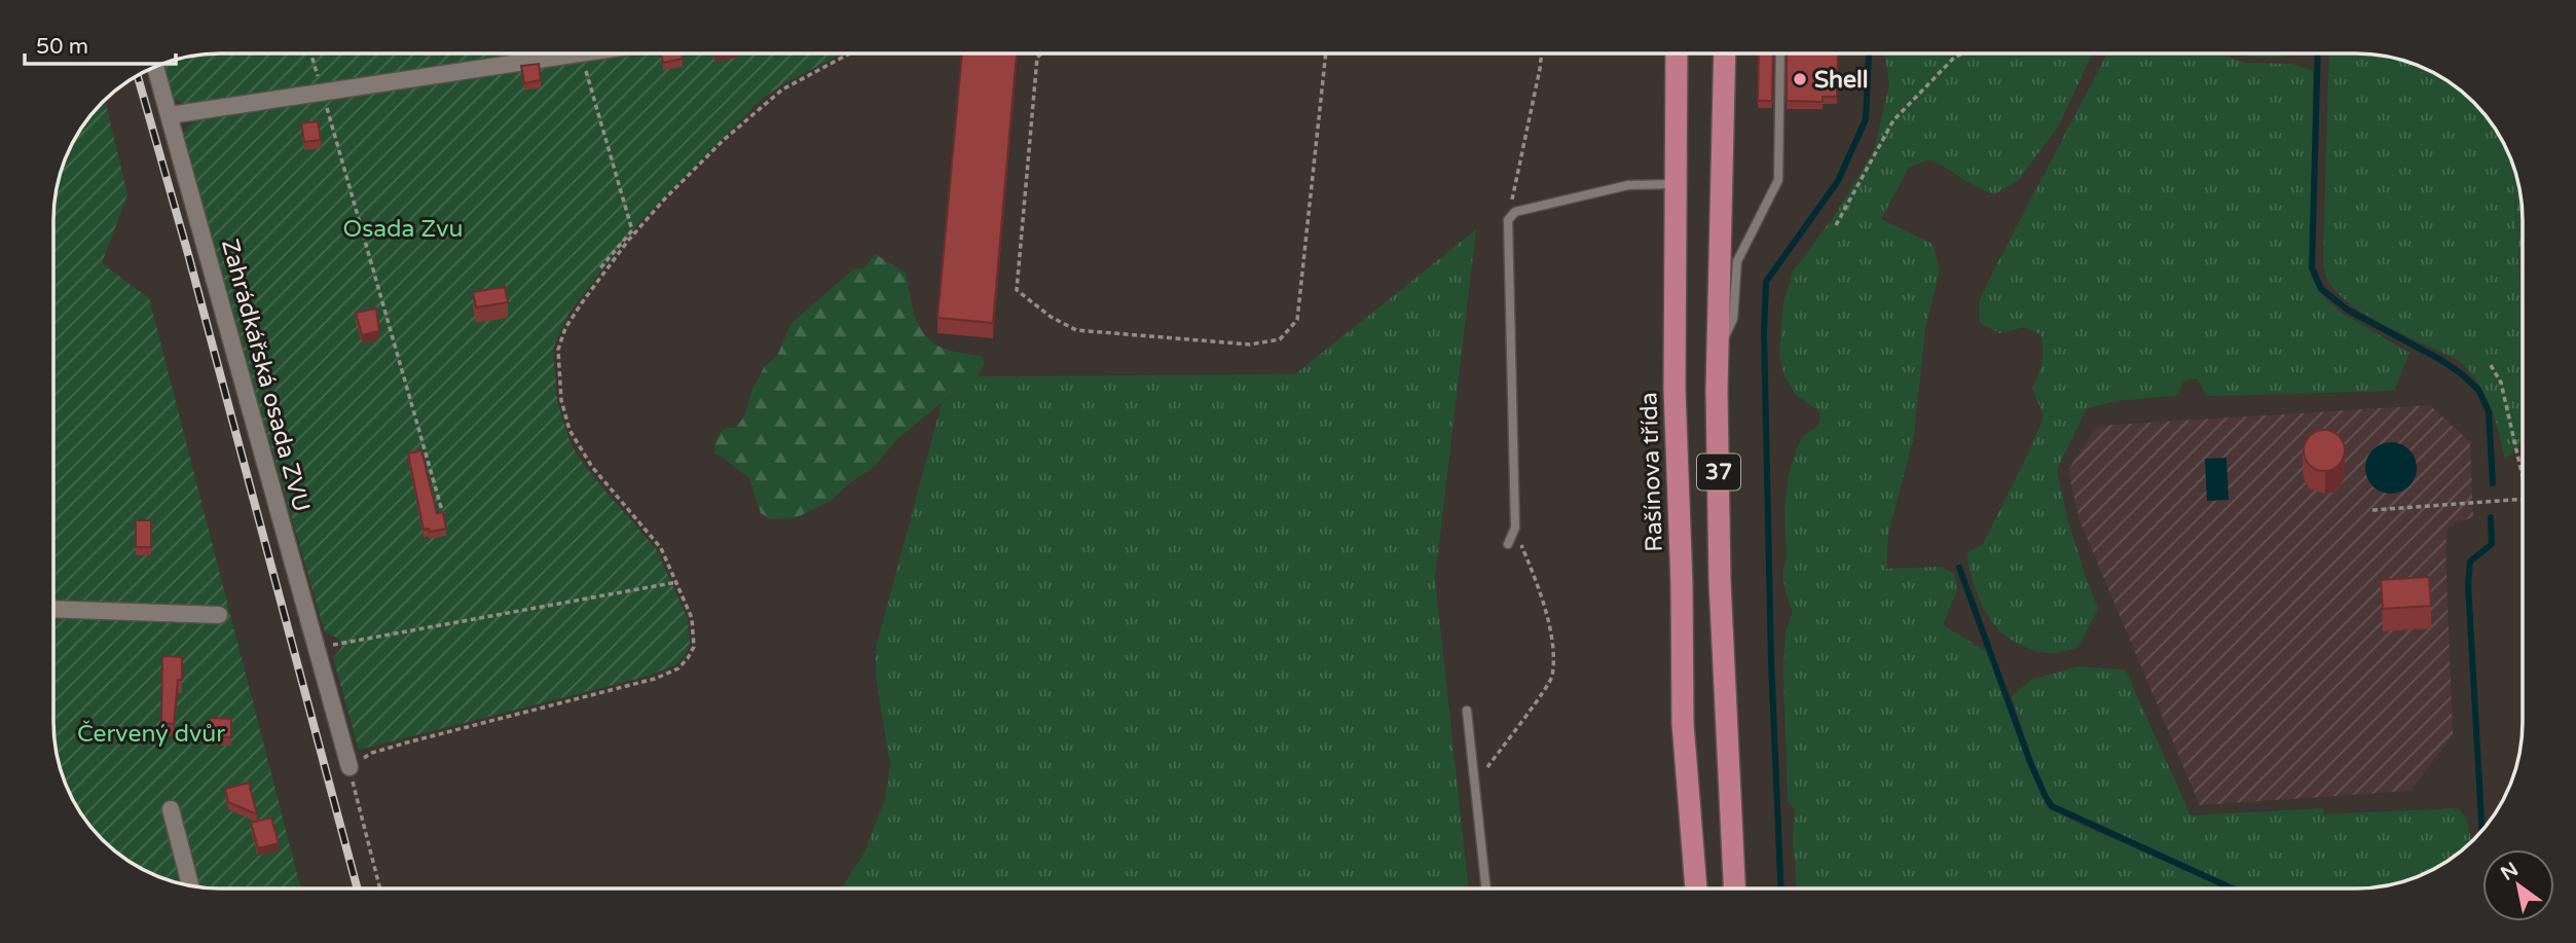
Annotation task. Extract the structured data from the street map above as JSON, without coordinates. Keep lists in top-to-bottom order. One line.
{"streets":{"main road":["Rašínova třída","37"],"street":["Zahrádkářská osada ZVU"]},"parks":["Osada Zvu","Červený dvůr"],"places":["Shell"],"scale_bar":"50 m","north":"top left"}
